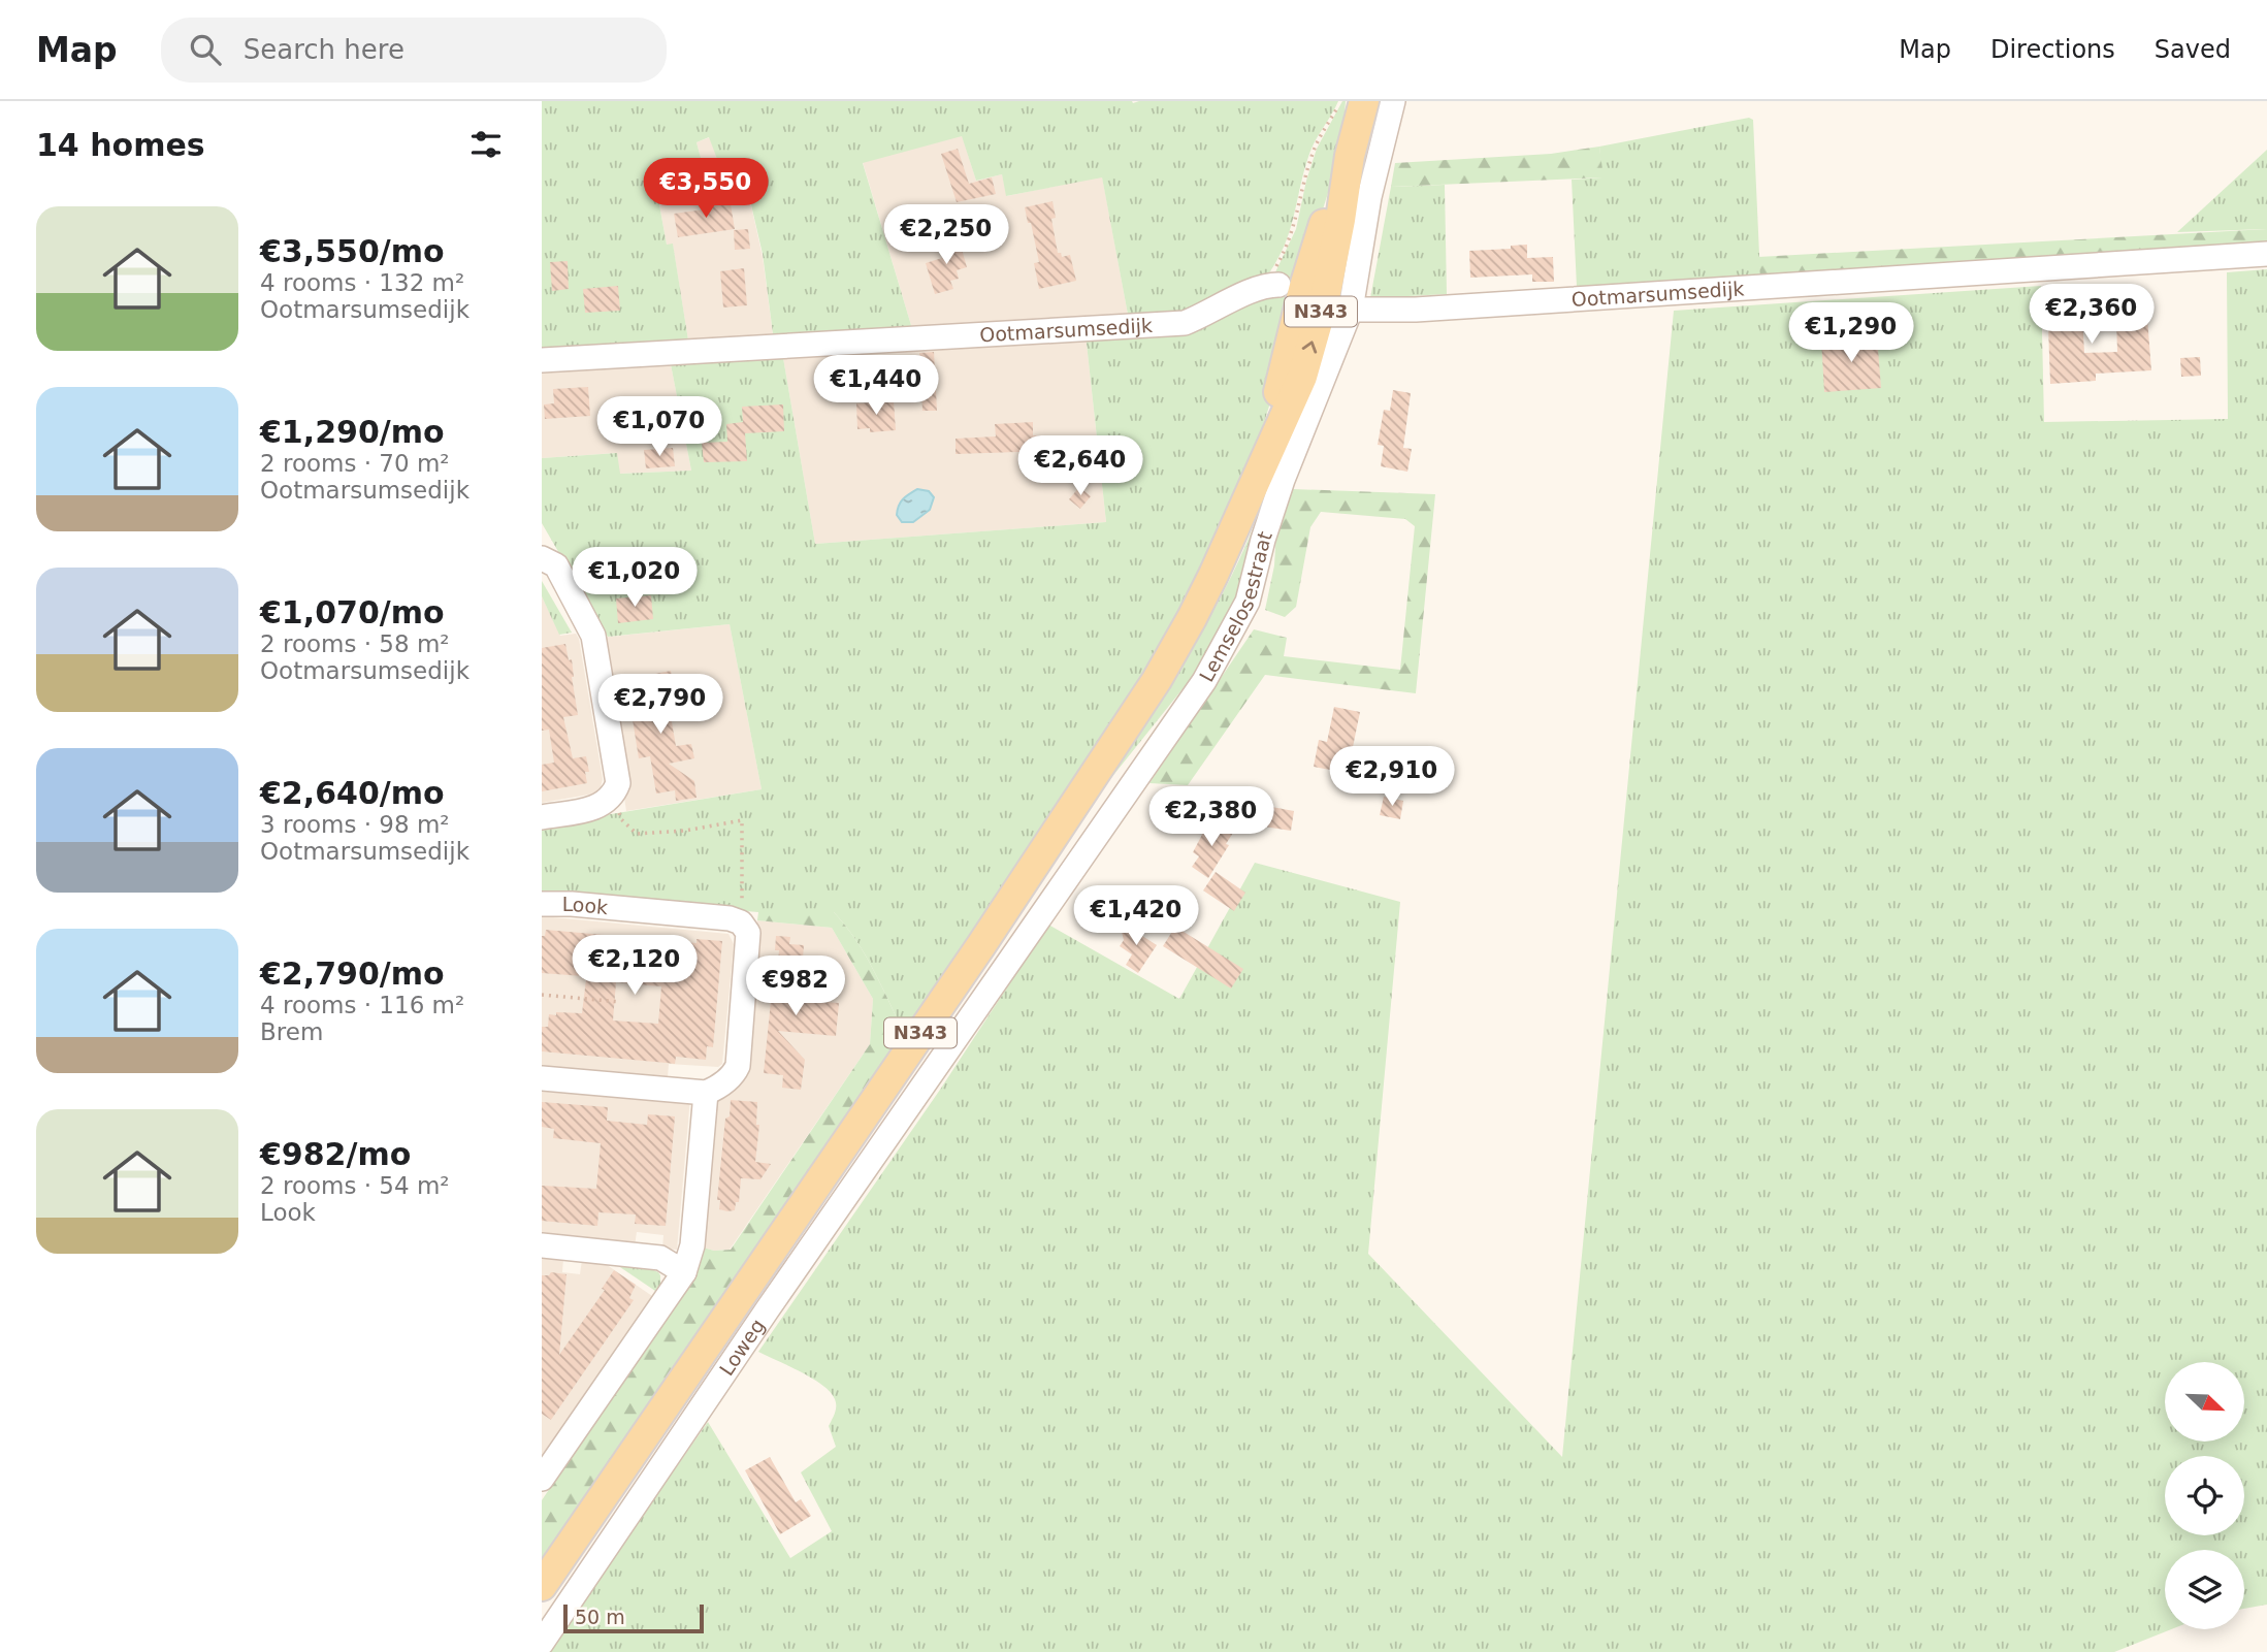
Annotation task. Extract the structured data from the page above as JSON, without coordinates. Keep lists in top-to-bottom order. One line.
{"streets":{"main road":["N343"],"street":["Ootmarsumsedijk","Lemselosestraat","Look","Loweg"]},"crossings":[["Ootmarsumsedijk","Lemselosestraat"],["Lemselosestraat","Loweg"]],"scale_bar":"50 m","north":"bottom right","page":{"header":"Map","search":"Search here","nav":["Map","Directions","Saved"],"heading":"14 homes","price":["€3,550","€2,250","€2,360","€1,290","€1,440","€1,070","€2,640","€1,020","€2,790","€2,910","€2,380","€1,420","€2,120","€982"],"list":[{"name":"€3,550/mo","note":"4 rooms · 132 m² · Ootmarsumsedijk"},{"name":"€1,290/mo","note":"2 rooms · 70 m² · Ootmarsumsedijk"},{"name":"€1,070/mo","note":"2 rooms · 58 m² · Ootmarsumsedijk"},{"name":"€2,640/mo","note":"3 rooms · 98 m² · Ootmarsumsedijk"},{"name":"€2,790/mo","note":"4 rooms · 116 m² · Brem"},{"name":"€982/mo","note":"2 rooms · 54 m² · Look"}],"scale":"50 m"}}
